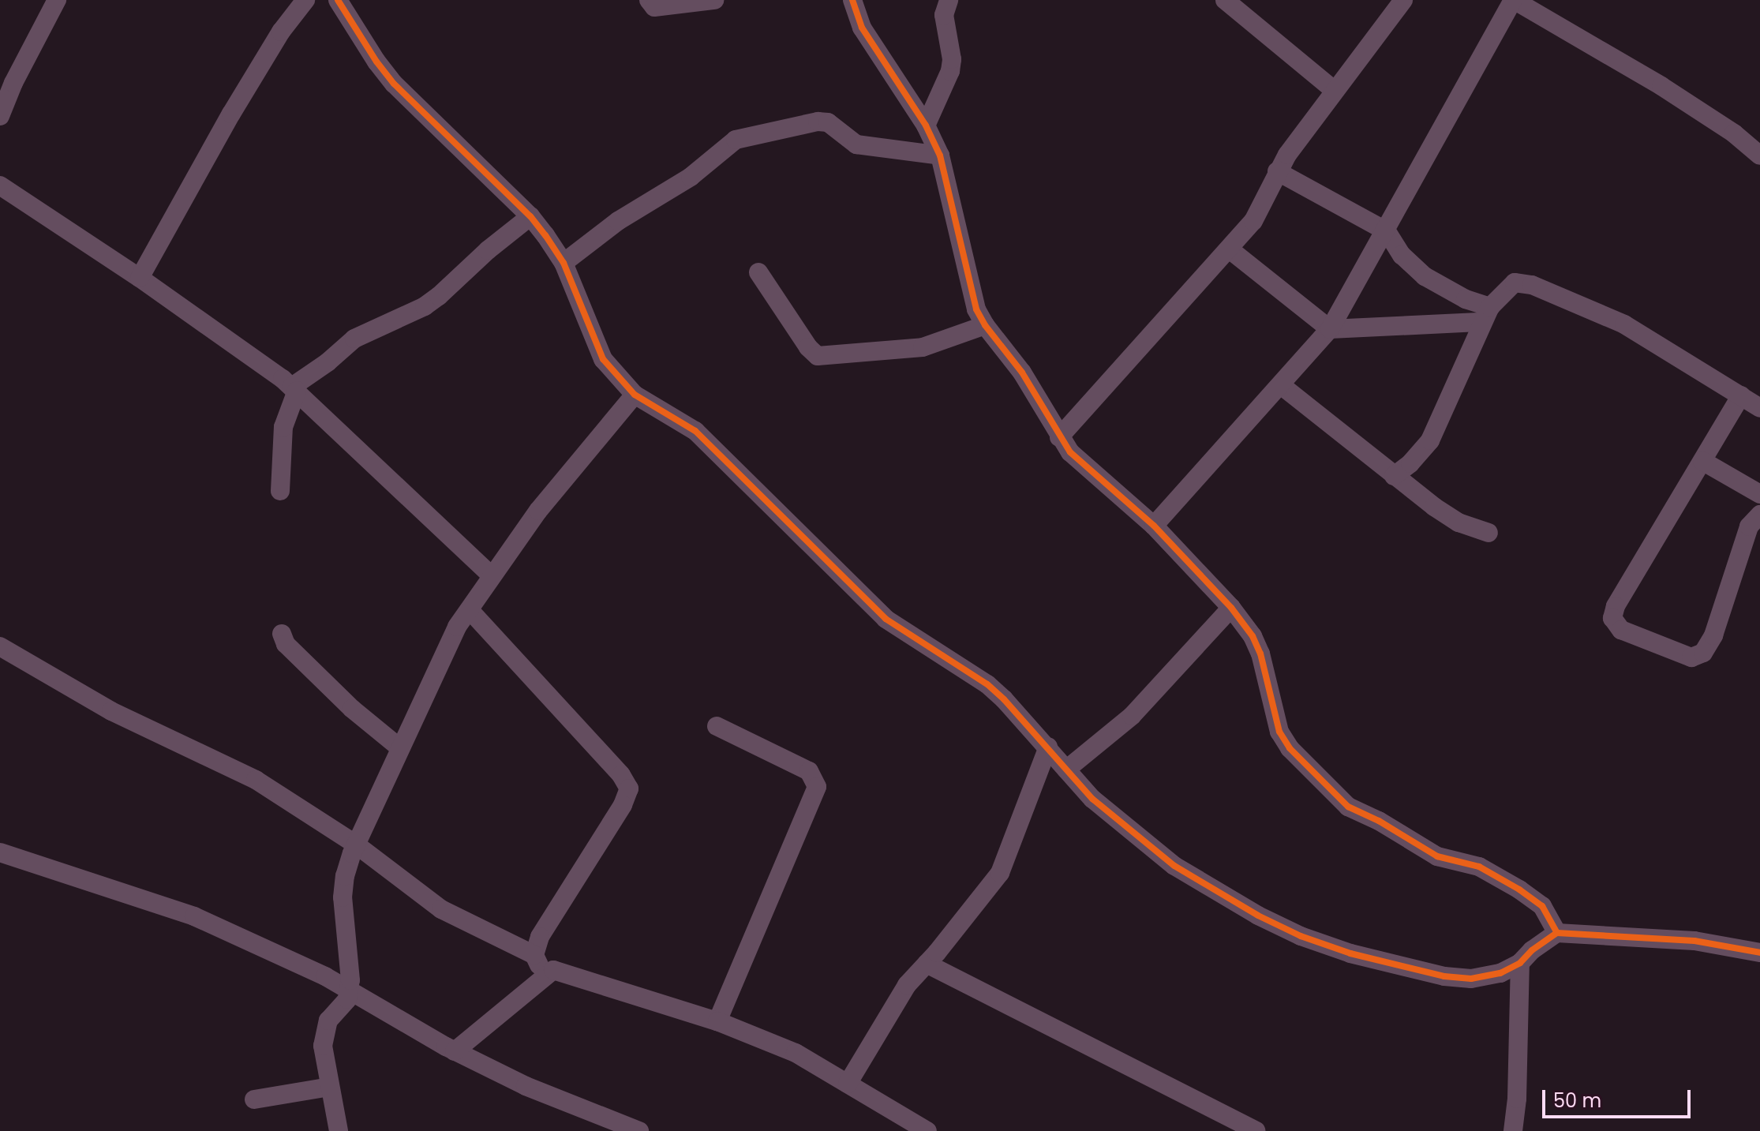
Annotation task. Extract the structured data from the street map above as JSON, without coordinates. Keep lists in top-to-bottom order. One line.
{"scale_bar":"50 m"}
